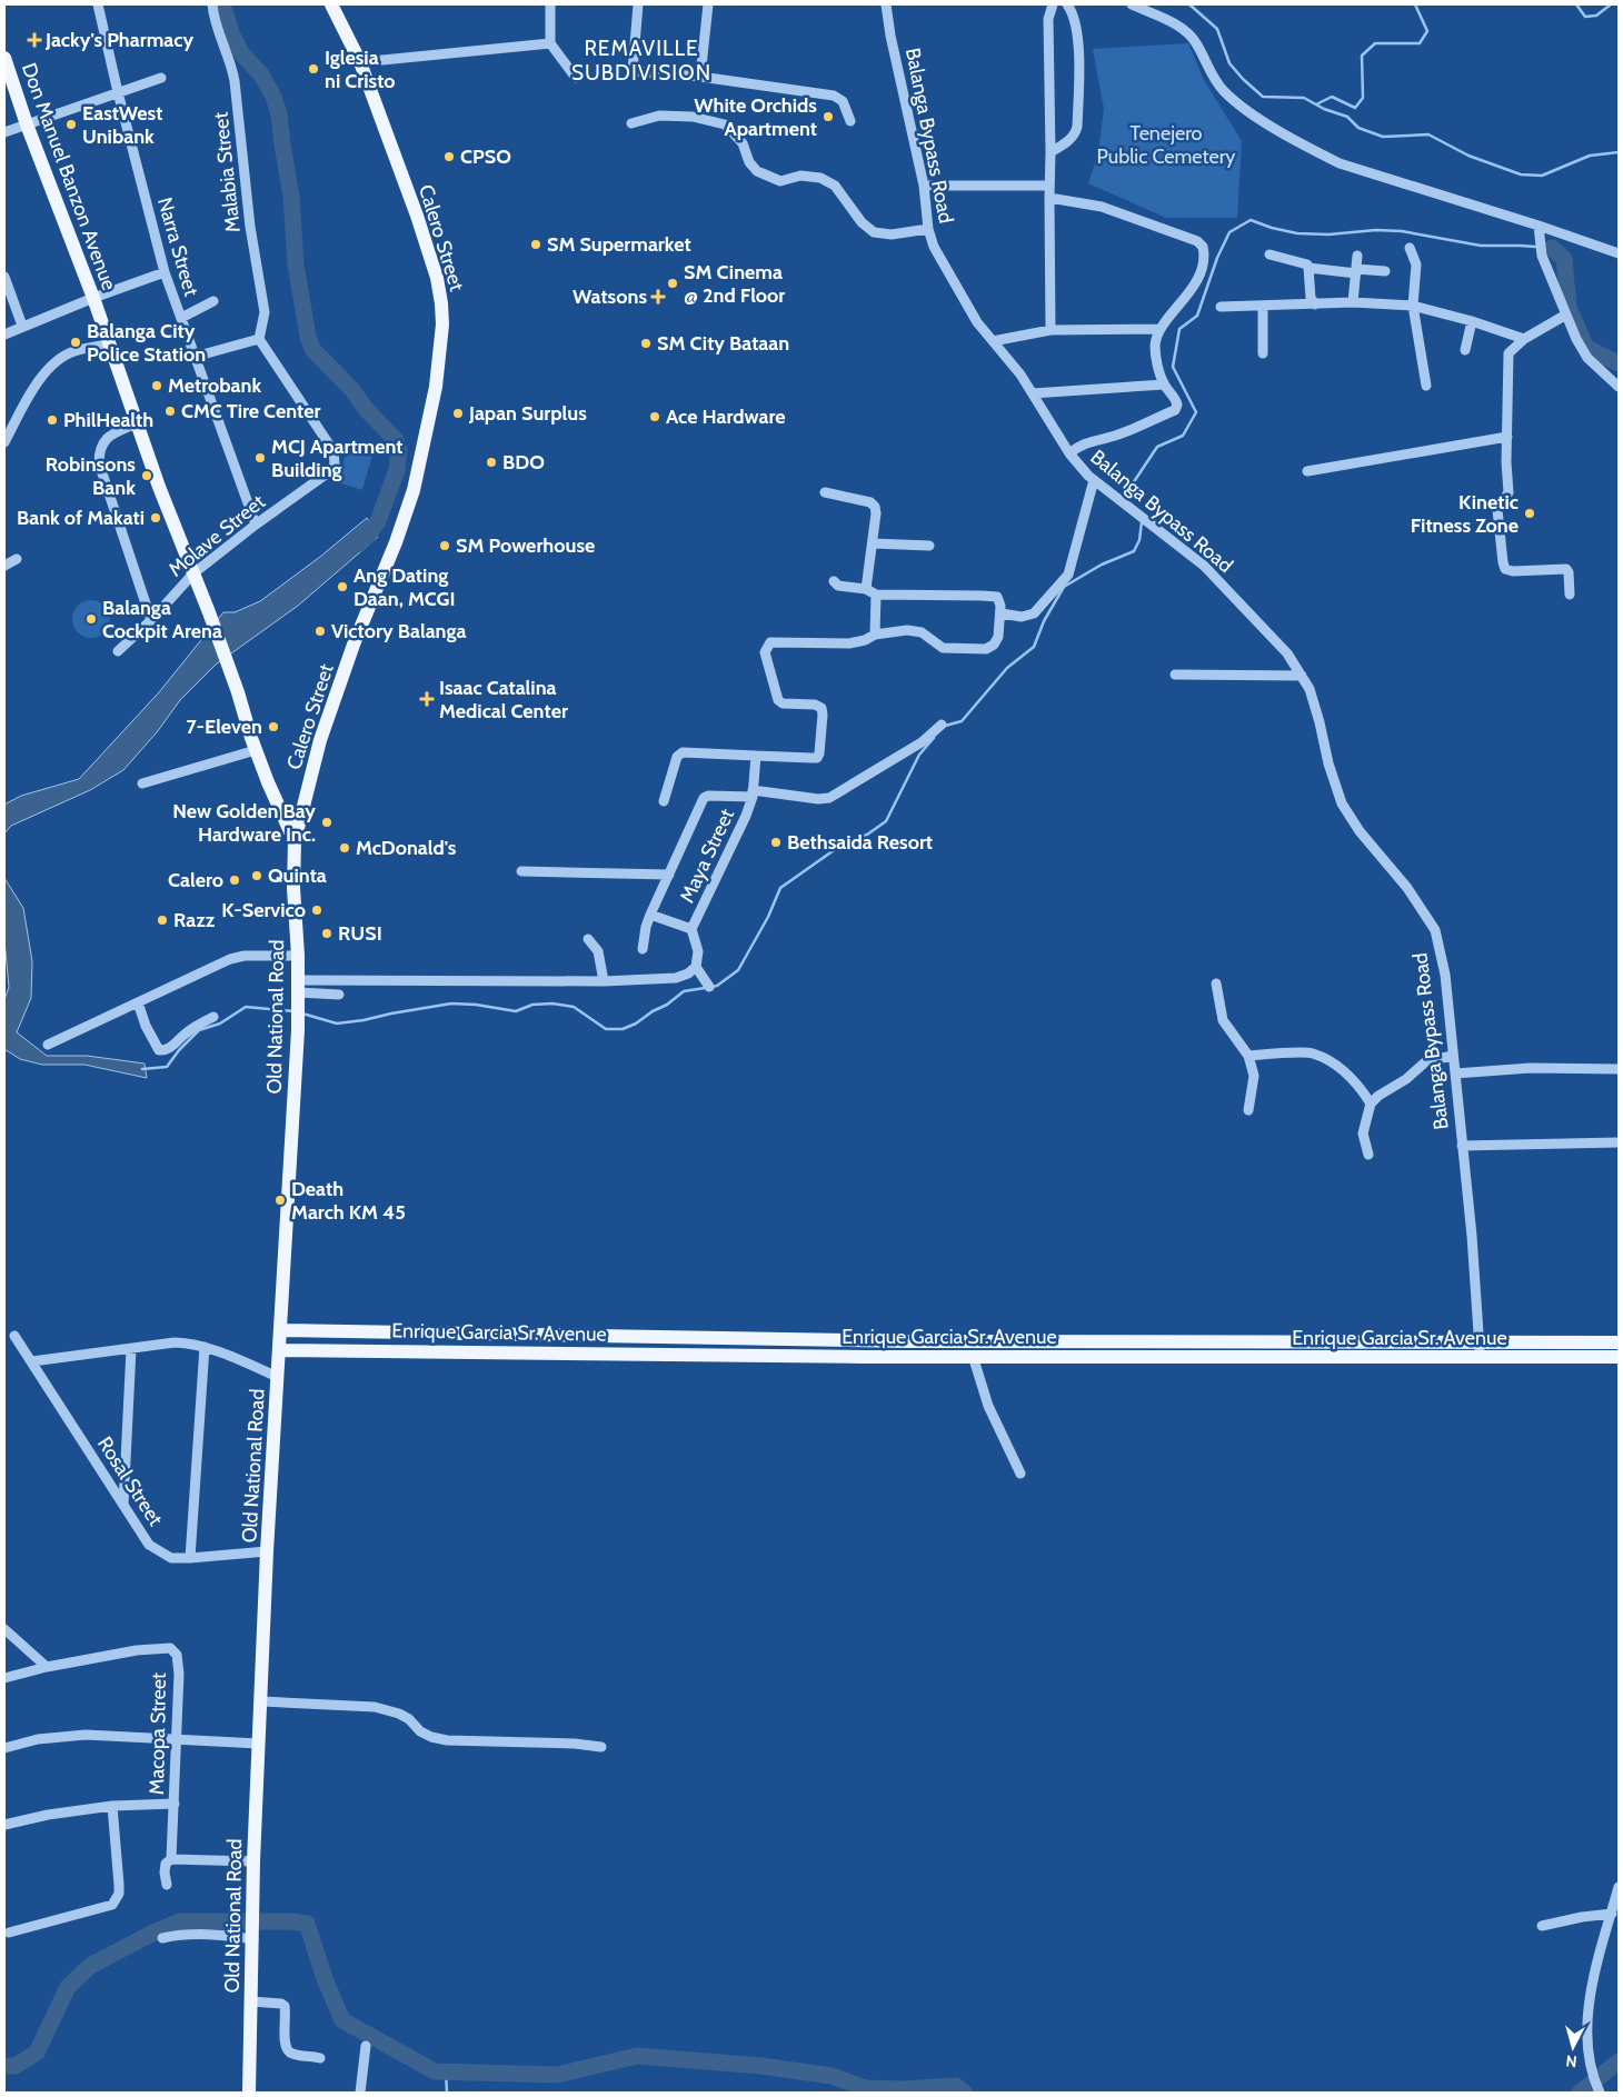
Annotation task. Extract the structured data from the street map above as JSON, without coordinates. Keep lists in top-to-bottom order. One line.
{"streets":{"main road":["Don Manuel Banzon Avenue","Calero Street","Old National Road","Enrique Garcia Sr. Avenue"],"street":["Balanga Bypass Road","Malabia Street","Narra Street","Molave Street","Maya Street","Rosal Street","Macopa Street"]},"crossings":[["Balanga Bypass Road","Enrique Garcia Sr. Avenue"],["Malabia Street","Molave Street"],["Don Manuel Banzon Avenue","Calero Street"],["Don Manuel Banzon Avenue","Molave Street"],["Don Manuel Banzon Avenue","Old National Road"],["Calero Street","Old National Road"],["Narra Street","Molave Street"],["Old National Road","Enrique Garcia Sr. Avenue"],["Old National Road","Rosal Street"]],"districts":["REMAVILLE SUBDIVISION"],"parks":["Tenejero Public Cemetery"],"places":{"health":["Jacky's Pharmacy","Watsons","Isaac Catalina Medical Center"],"other":["Iglesia ni Cristo","White Orchids Apartment","EastWest Unibank","CPSO","SM Supermarket","SM Cinema @ 2nd Floor","Balanga City Police Station","SM City Bataan","Metrobank","CMC Tire Center","Japan Surplus","Ace Hardware","PhilHealth","MCJ Apartment Building","BDO","Robinsons Bank","Kinetic Fitness Zone","Bank of Makati","SM Powerhouse","Ang Dating Daan, MCGI","Balanga Cockpit Arena","Victory Balanga","7-Eleven","New Golden Bay Hardware Inc.","Bethsaida Resort","McDonald's","Quinta","Calero","K-Servico","Razz","RUSI","Death March KM 45"]},"north":"bottom"}
